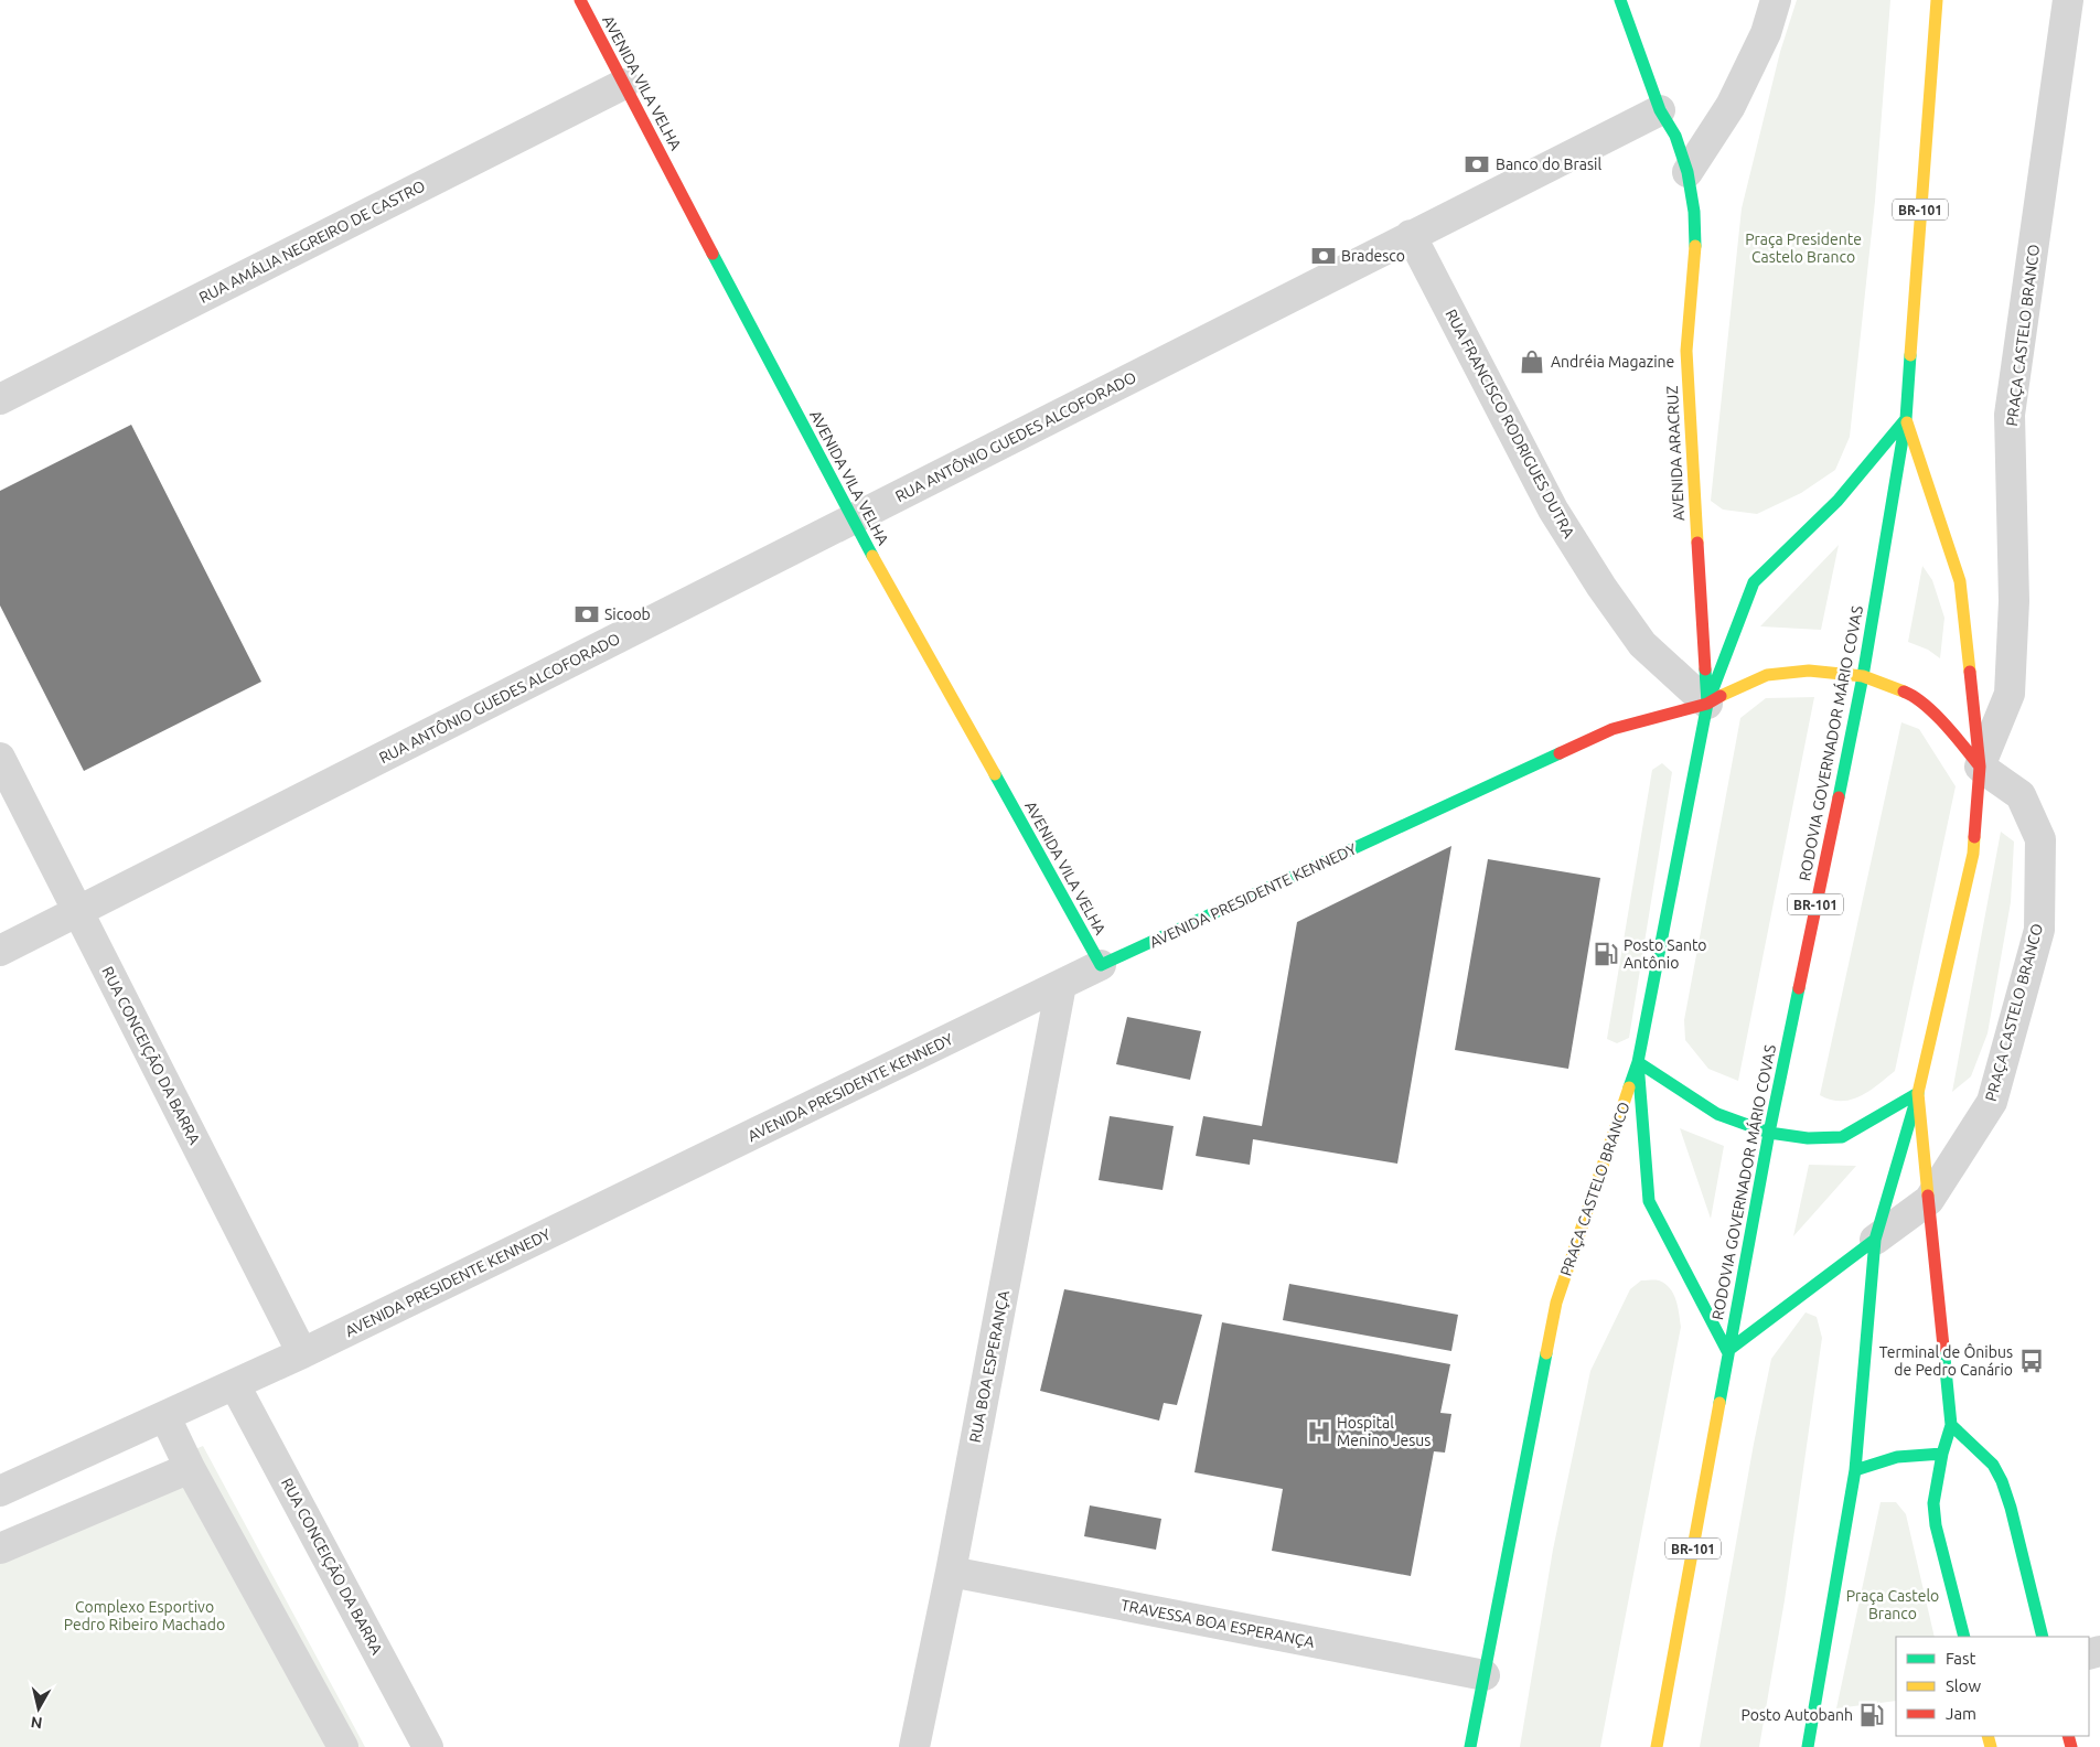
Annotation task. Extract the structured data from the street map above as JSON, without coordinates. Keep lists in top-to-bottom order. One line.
{"streets":{"main road":["AVENIDA VILA VELHA","BR-101","PRAÇA CASTELO BRANCO","AVENIDA ARACRUZ","RODOVIA GOVERNADOR MÁRIO COVAS","AVENIDA PRESIDENTE KENNEDY"],"street":["RUA AMÁLIA NEGREIRO DE CASTRO","RUA FRANCISCO RODRIGUES DUTRA","RUA ANTÔNIO GUEDES ALCOFORADO","RUA CONCEIÇÃO DA BARRA","RUA BOA ESPERANÇA","TRAVESSA BOA ESPERANÇA"]},"crossings":[["AVENIDA VILA VELHA","RUA AMÁLIA NEGREIRO DE CASTRO"],["AVENIDA VILA VELHA","RUA ANTÔNIO GUEDES ALCOFORADO"],["AVENIDA VILA VELHA","AVENIDA PRESIDENTE KENNEDY"],["PRAÇA CASTELO BRANCO","RUA FRANCISCO RODRIGUES DUTRA"],["PRAÇA CASTELO BRANCO","AVENIDA ARACRUZ"],["PRAÇA CASTELO BRANCO","AVENIDA PRESIDENTE KENNEDY"],["PRAÇA CASTELO BRANCO","TRAVESSA BOA ESPERANÇA"],["RUA FRANCISCO RODRIGUES DUTRA","RUA ANTÔNIO GUEDES ALCOFORADO"],["RUA FRANCISCO RODRIGUES DUTRA","AVENIDA ARACRUZ"],["RUA FRANCISCO RODRIGUES DUTRA","AVENIDA PRESIDENTE KENNEDY"],["RUA ANTÔNIO GUEDES ALCOFORADO","AVENIDA ARACRUZ"],["RUA ANTÔNIO GUEDES ALCOFORADO","RUA CONCEIÇÃO DA BARRA"],["AVENIDA ARACRUZ","AVENIDA PRESIDENTE KENNEDY"],["RODOVIA GOVERNADOR MÁRIO COVAS","AVENIDA PRESIDENTE KENNEDY"],["AVENIDA PRESIDENTE KENNEDY","RUA CONCEIÇÃO DA BARRA"],["AVENIDA PRESIDENTE KENNEDY","RUA BOA ESPERANÇA"],["RUA BOA ESPERANÇA","TRAVESSA BOA ESPERANÇA"]],"parks":["Praça Presidente Castelo Branco","Praça Castelo Branco","Complexo Esportivo Pedro Ribeiro Machado"],"places":{"bank":["Banco do Brasil","Bradesco","Sicoob"],"shop":["Andréia Magazine"],"fuel station":["Posto Santo Antônio","Posto Autobanh"],"bus stop":["Terminal de Ônibus de Pedro Canário"],"hospital":["Hospital Menino Jesus"]},"legend":["Fast","Slow","Jam"],"north":"bottom"}
